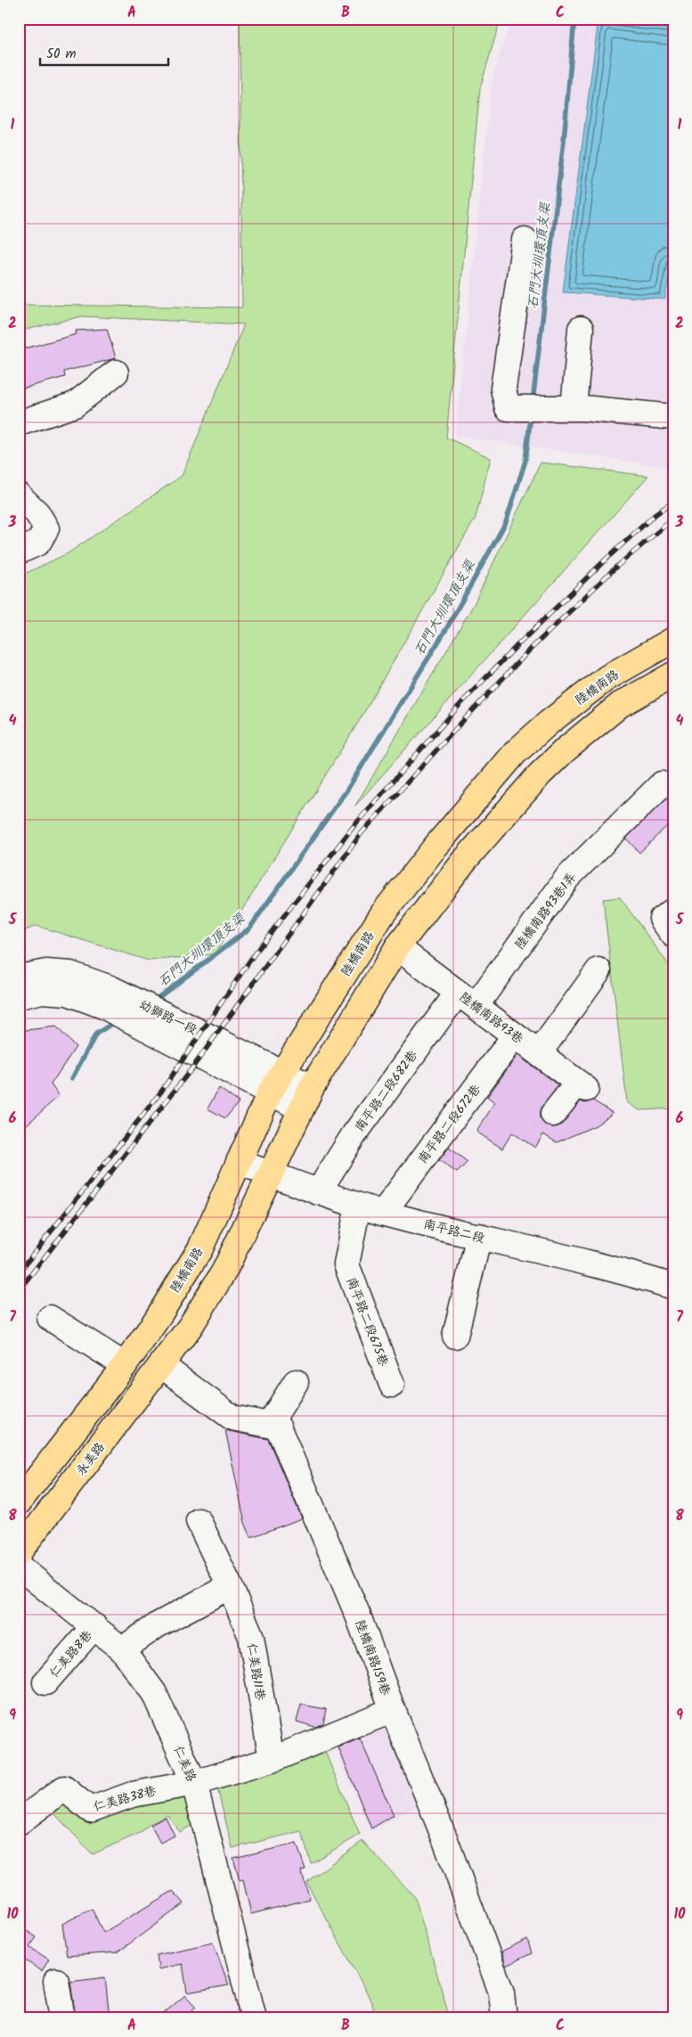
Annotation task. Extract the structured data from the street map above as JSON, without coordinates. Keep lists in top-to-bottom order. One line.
{"streets":{"main road":["陸橋南路","永美路"],"street":["陸橋南路93巷1弄","幼獅路一段","陸橋南路93巷","南平路二段682巷","南平路二段672巷","南平路二段","南平路二段675巷","仁美路8巷","陸橋南路159巷","仁美路11巷","仁美路","仁美路38巷"]},"crossings":[["陸橋南路","幼獅路一段"],["陸橋南路","南平路二段"],["陸橋南路93巷1弄","陸橋南路93巷"],["陸橋南路93巷1弄","南平路二段682巷"],["陸橋南路93巷","南平路二段682巷"],["陸橋南路93巷","南平路二段672巷"],["南平路二段682巷","南平路二段"],["南平路二段672巷","南平路二段"],["南平路二段","南平路二段675巷"],["仁美路8巷","仁美路"],["仁美路","仁美路38巷"]],"water":["石門大圳環頂支渠"],"scale_bar":"50 m","grid":{"columns":["A","B","C"],"rows":["1","2","3","4","5","6","7","8","9","10"]}}
